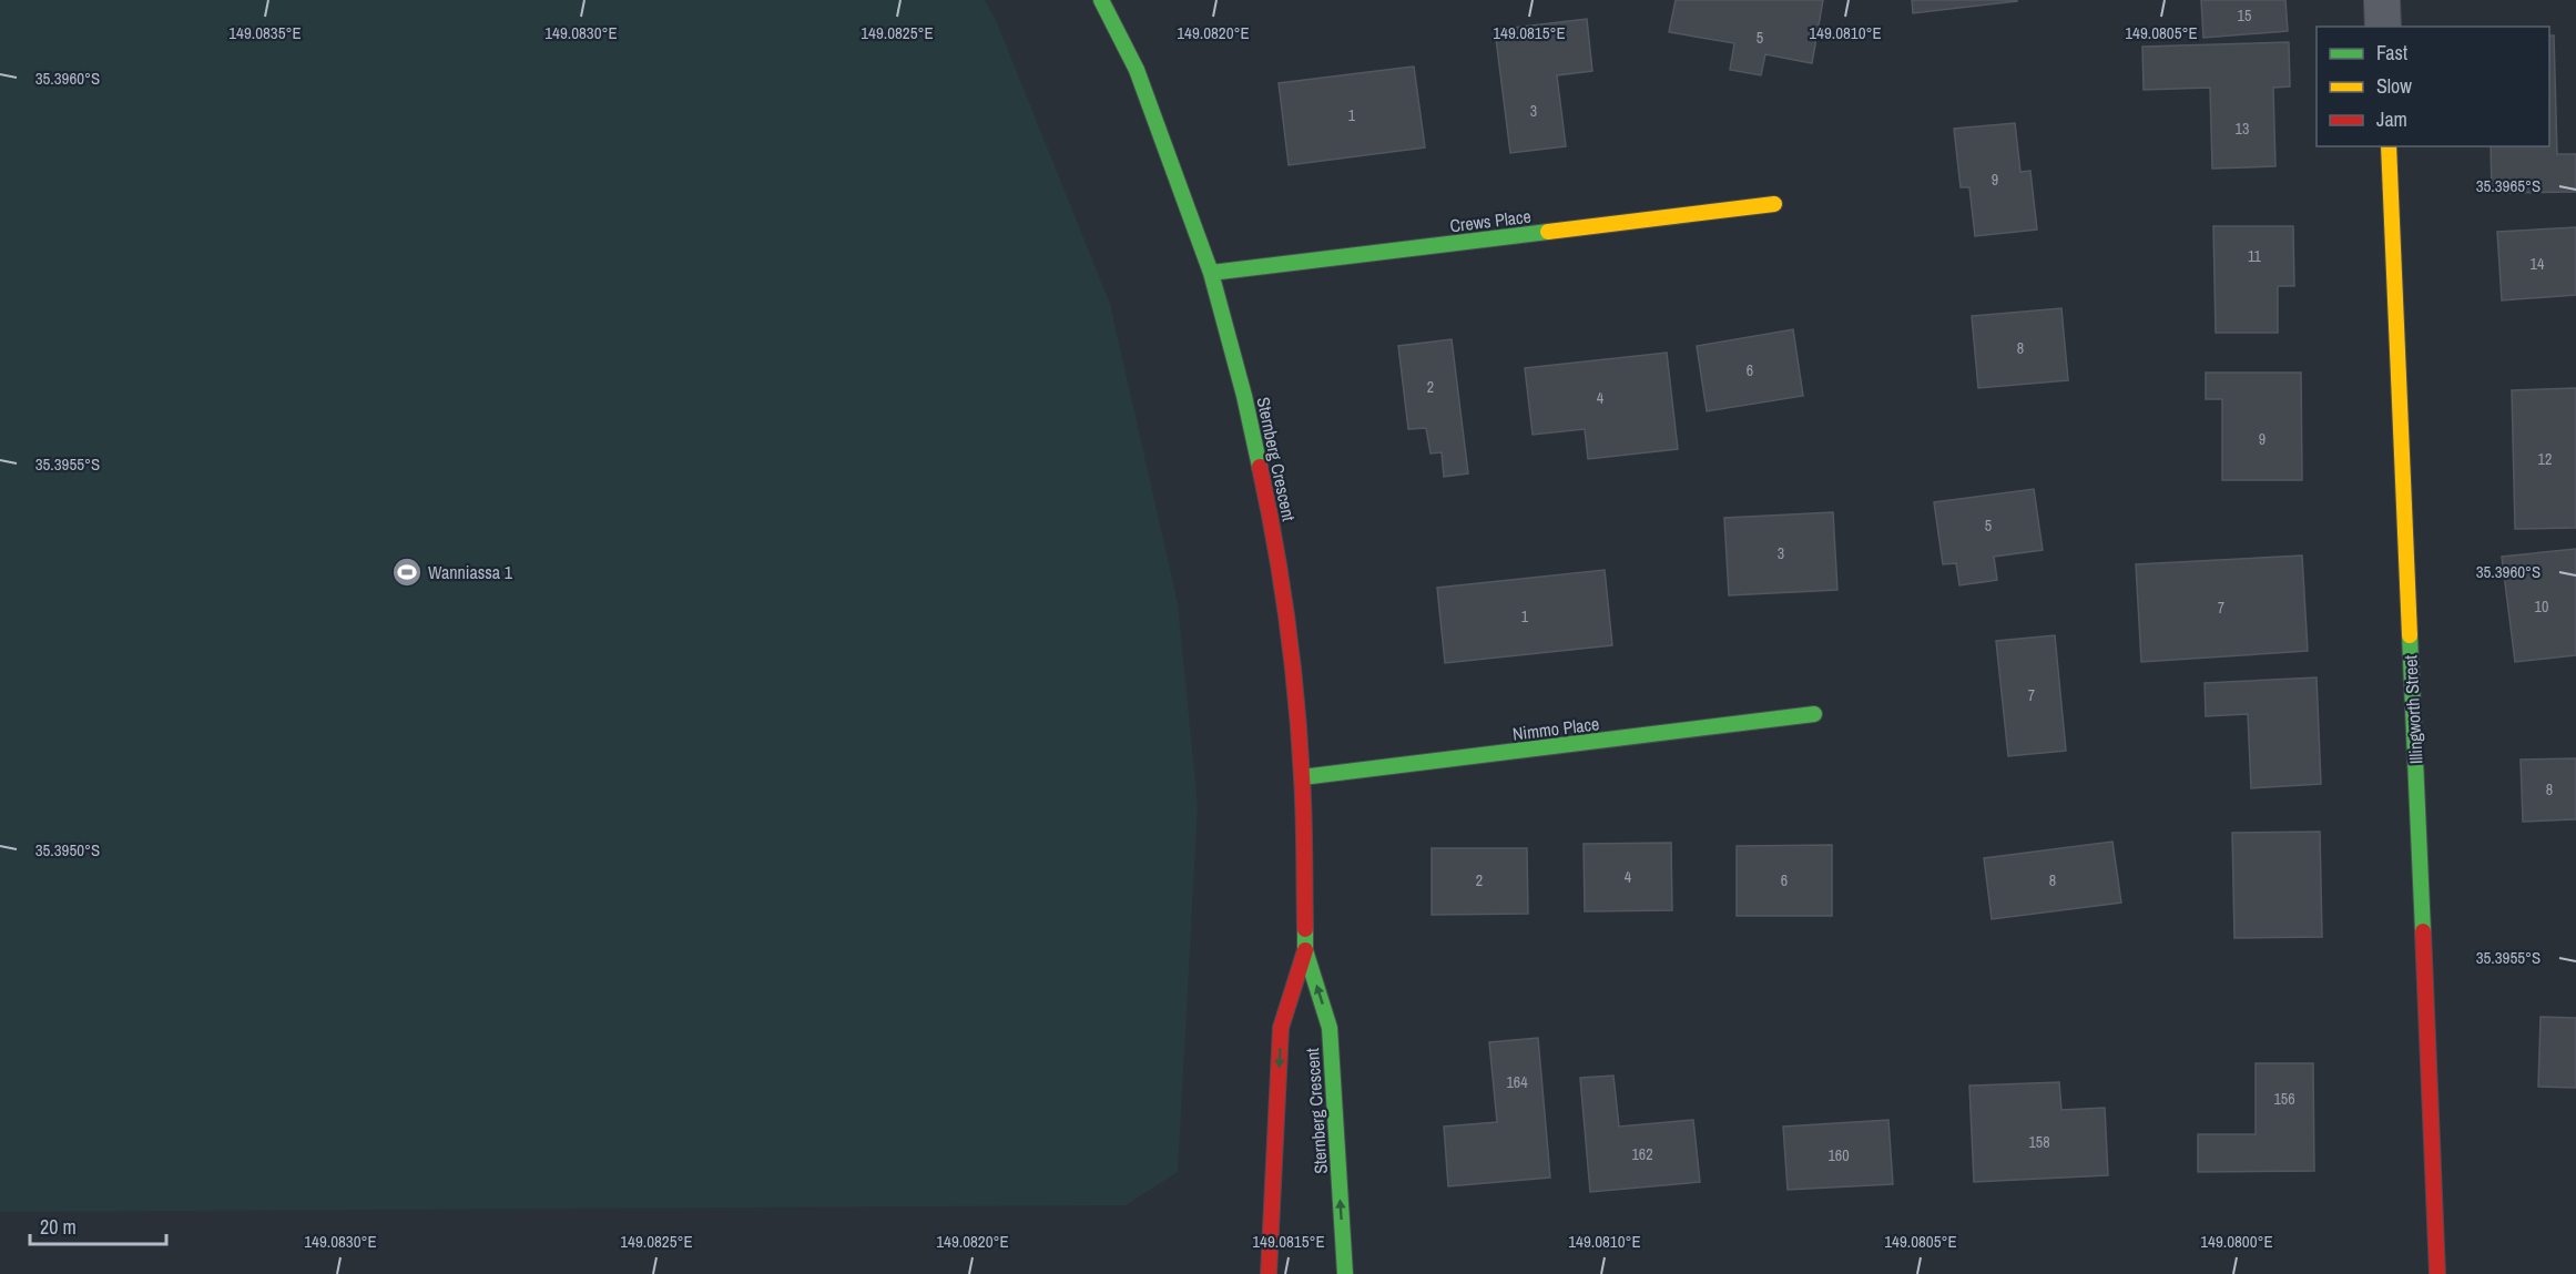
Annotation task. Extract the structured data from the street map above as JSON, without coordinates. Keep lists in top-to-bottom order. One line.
{"streets":{"street":["Crews Place","Sternberg Crescent","Illingworth Street","Nimmo Place"]},"crossings":[["Crews Place","Sternberg Crescent"],["Sternberg Crescent","Nimmo Place"]],"places":{"sports":["Wanniassa 1"]},"house_numbers":["15","5","3","1","13","9","11","14","8","6","2","4","9","12","5","3","10","7","1","7","8","4","2","6","8","164","156","158","162","160"],"legend":["Fast","Slow","Jam"],"scale_bar":"20 m","coordinates":["149.0835°E","149.0830°E","149.0825°E","149.0820°E","149.0815°E","149.0810°E","149.0805°E","35.3960°S","35.3965°S","35.3955°S","35.3950°S","149.0800°E"]}
